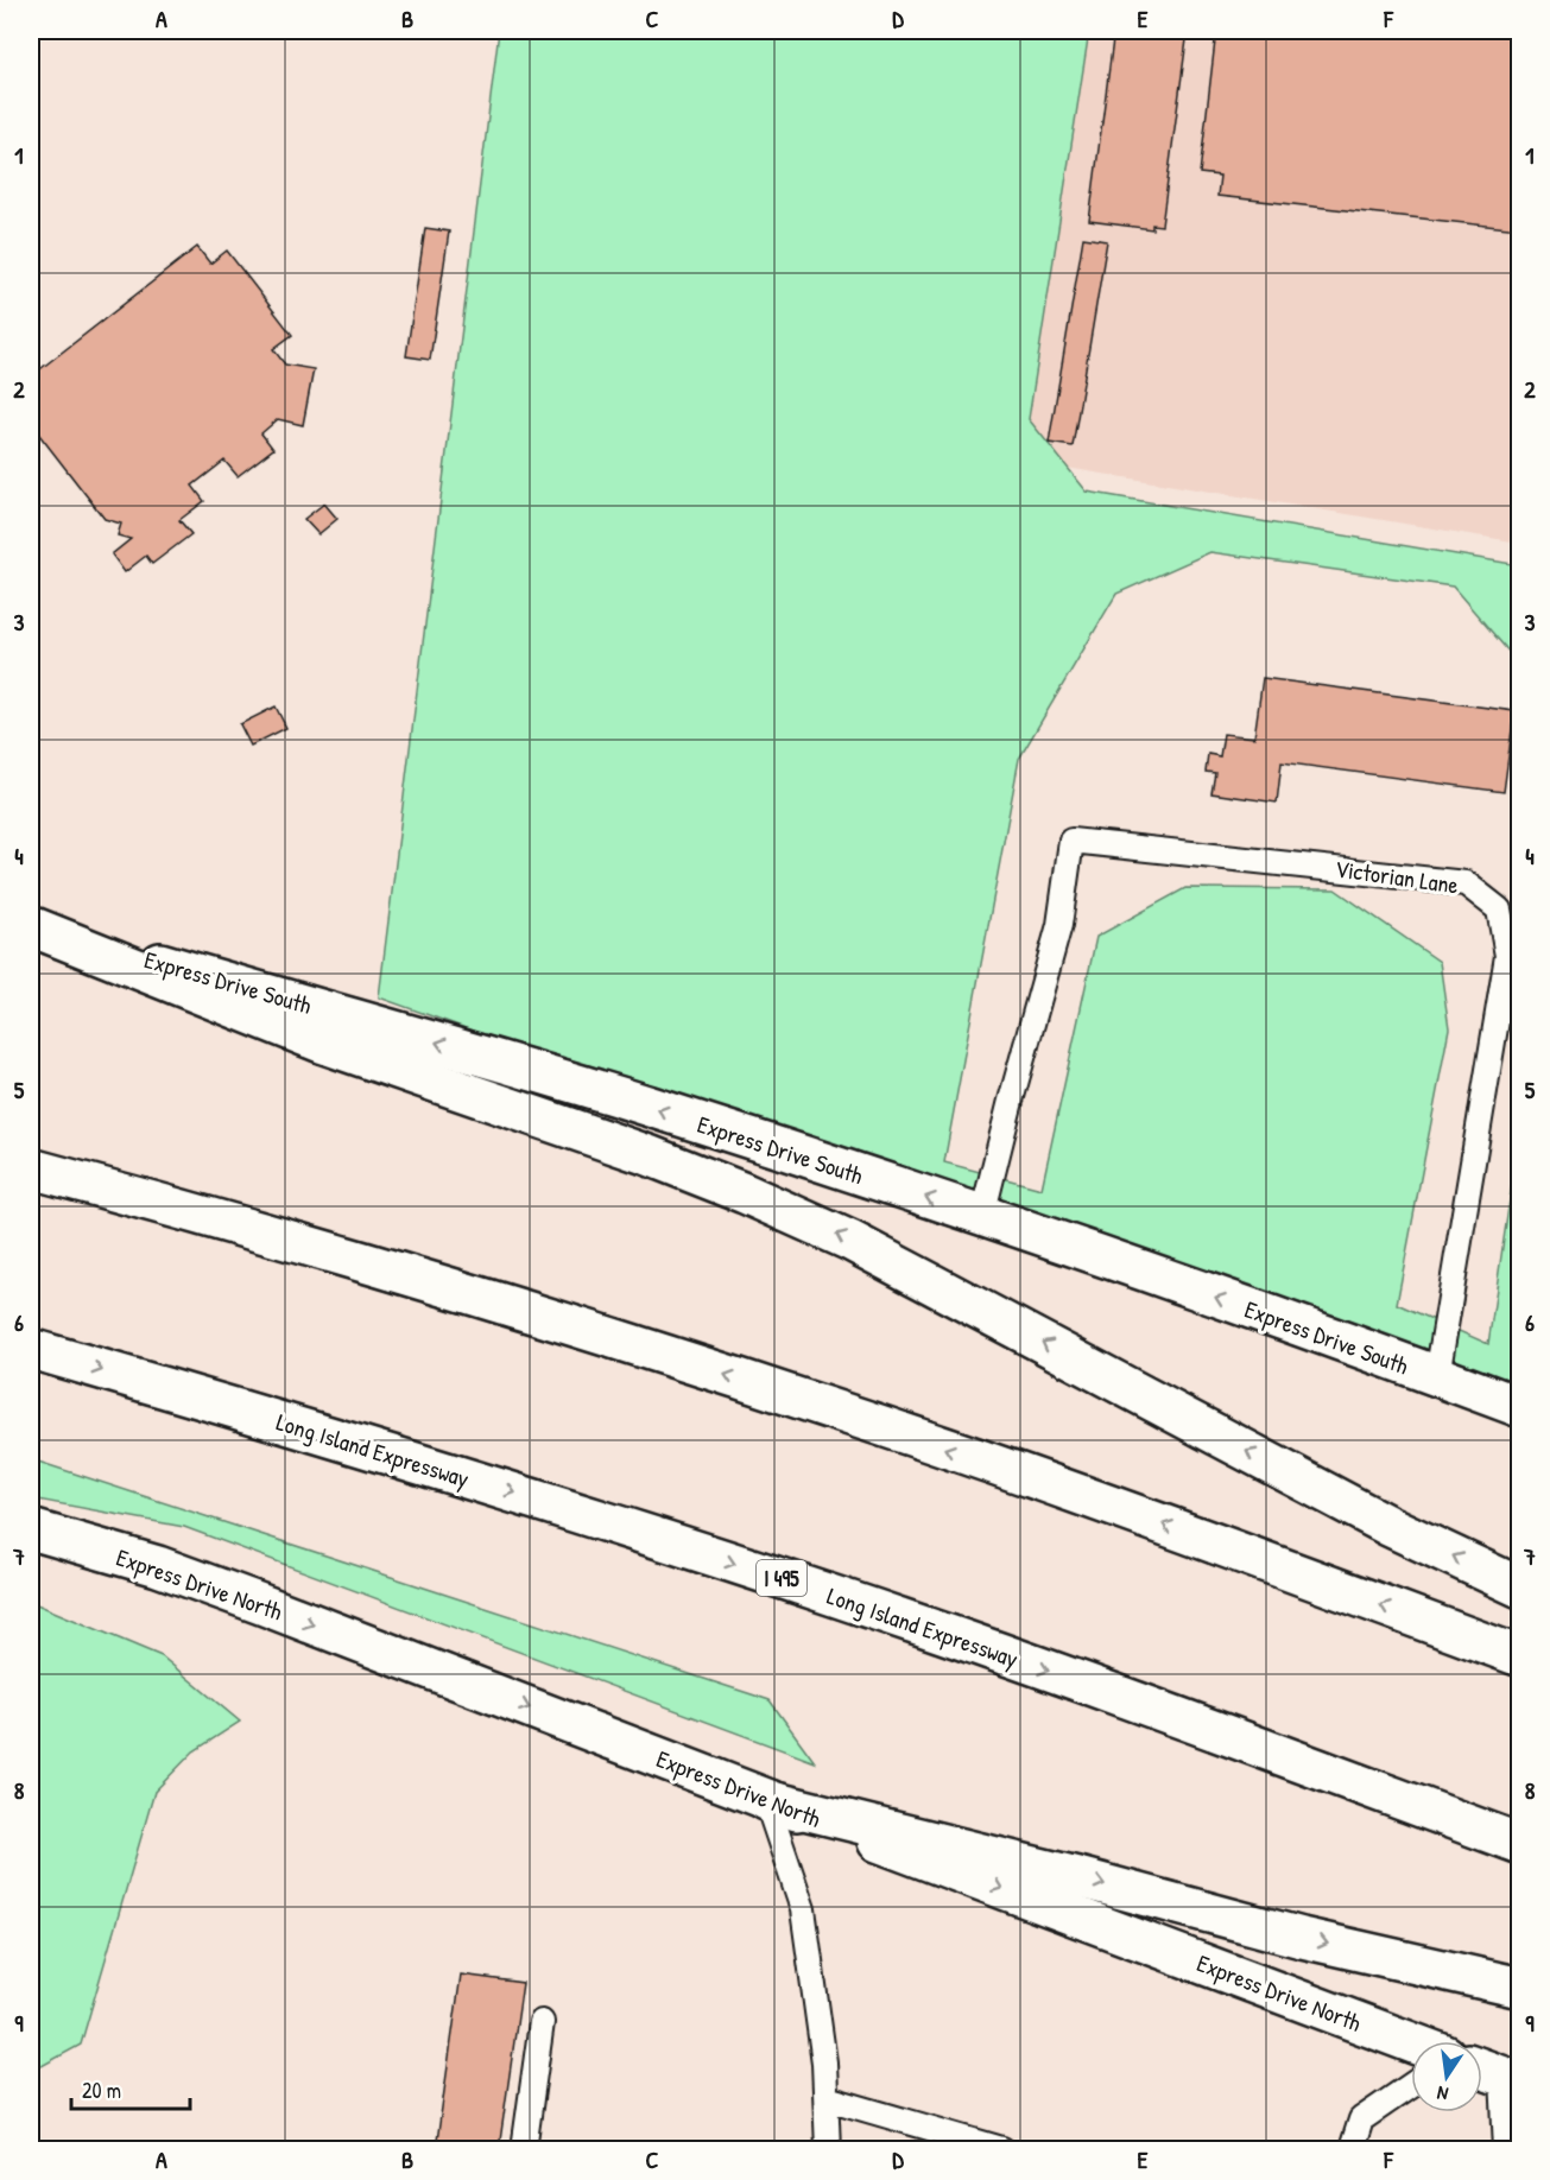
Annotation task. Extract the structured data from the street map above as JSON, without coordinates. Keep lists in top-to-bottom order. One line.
{"streets":{"main road":["Express Drive South","Long Island Expressway","I 495","Express Drive North"],"lane":["Victorian Lane"]},"crossings":[["Victorian Lane","Express Drive South"]],"scale_bar":"20 m","north":"bottom","grid":{"columns":["A","B","C","D","E","F"],"rows":["1","2","3","4","5","6","7","8","9"]}}
